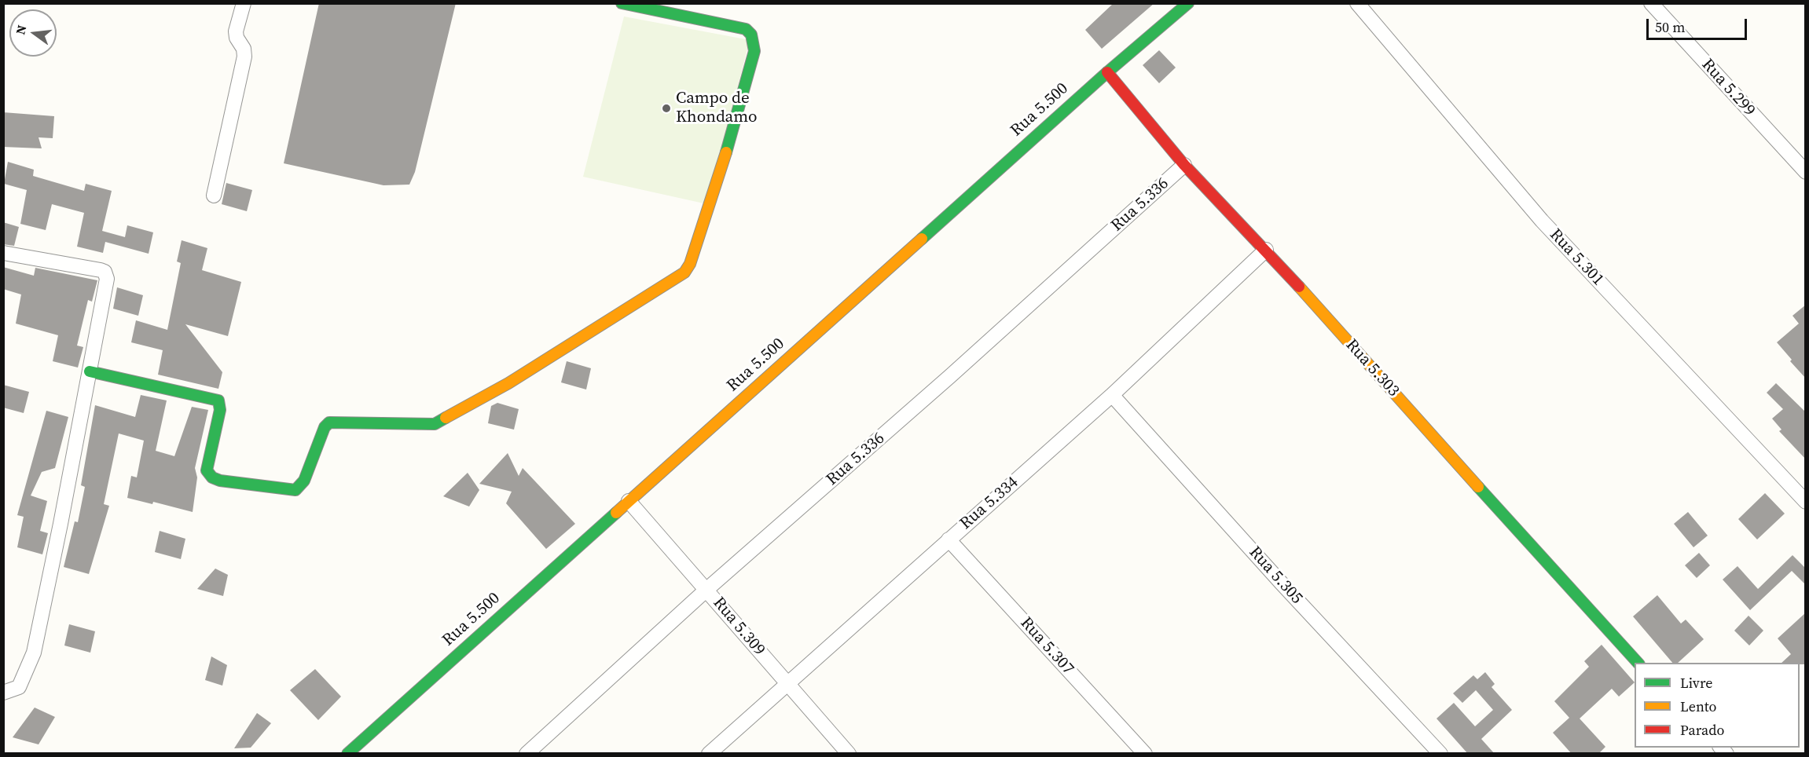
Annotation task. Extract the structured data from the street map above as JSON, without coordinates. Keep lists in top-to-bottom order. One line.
{"streets":{"street":["Rua 5.299","Rua 5.500","Rua 5.336","Rua 5.301","Rua 5.303","Rua 5.334","Rua 5.305","Rua 5.309","Rua 5.307"]},"crossings":[["Rua 5.500","Rua 5.303"],["Rua 5.500","Rua 5.309"],["Rua 5.336","Rua 5.303"],["Rua 5.336","Rua 5.309"],["Rua 5.303","Rua 5.334"],["Rua 5.334","Rua 5.305"],["Rua 5.334","Rua 5.309"],["Rua 5.334","Rua 5.307"]],"places":["Campo de Khondamo"],"legend":["Livre","Lento","Parado"],"scale_bar":"50 m","north":"left"}
